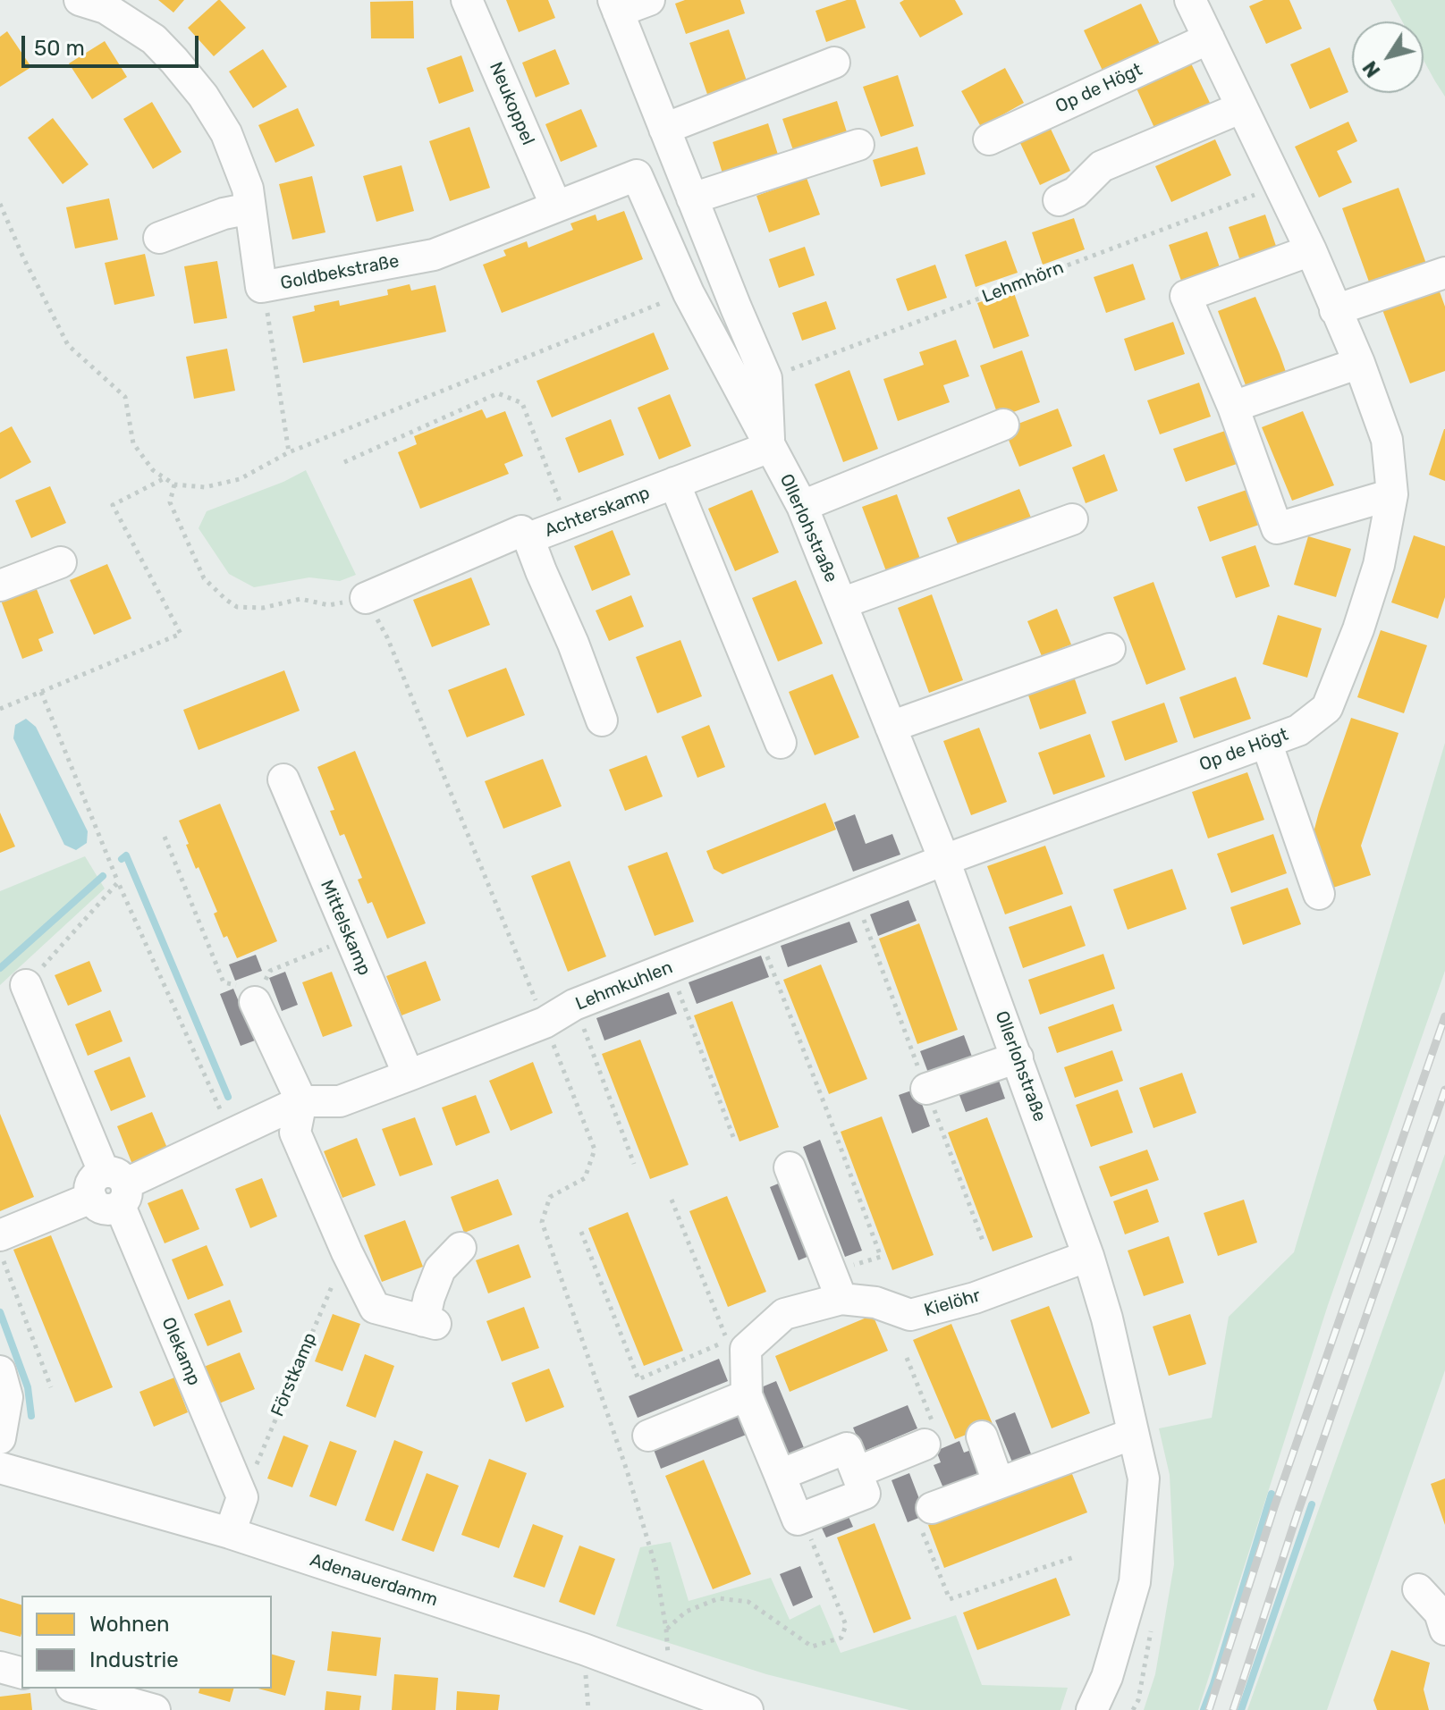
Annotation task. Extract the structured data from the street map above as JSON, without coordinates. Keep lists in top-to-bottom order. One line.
{"streets":{"street":["Op de Högt","Neukoppel","Goldbekstraße","Achterskamp","Ollerlohstraße","Mittelskamp","Lehmkuhlen","Kielöhr","Olekamp","Adenauerdamm"],"path":["Lehmhörn","Förstkamp"]},"crossings":[["Op de Högt","Lehmhörn"],["Op de Högt","Ollerlohstraße"],["Op de Högt","Lehmkuhlen"],["Neukoppel","Goldbekstraße"],["Goldbekstraße","Ollerlohstraße"],["Lehmhörn","Ollerlohstraße"],["Achterskamp","Ollerlohstraße"],["Ollerlohstraße","Lehmkuhlen"],["Ollerlohstraße","Kielöhr"],["Mittelskamp","Lehmkuhlen"],["Lehmkuhlen","Olekamp"],["Olekamp","Förstkamp"]],"legend":["Wohnen","Industrie"],"scale_bar":"50 m","north":"bottom left"}
